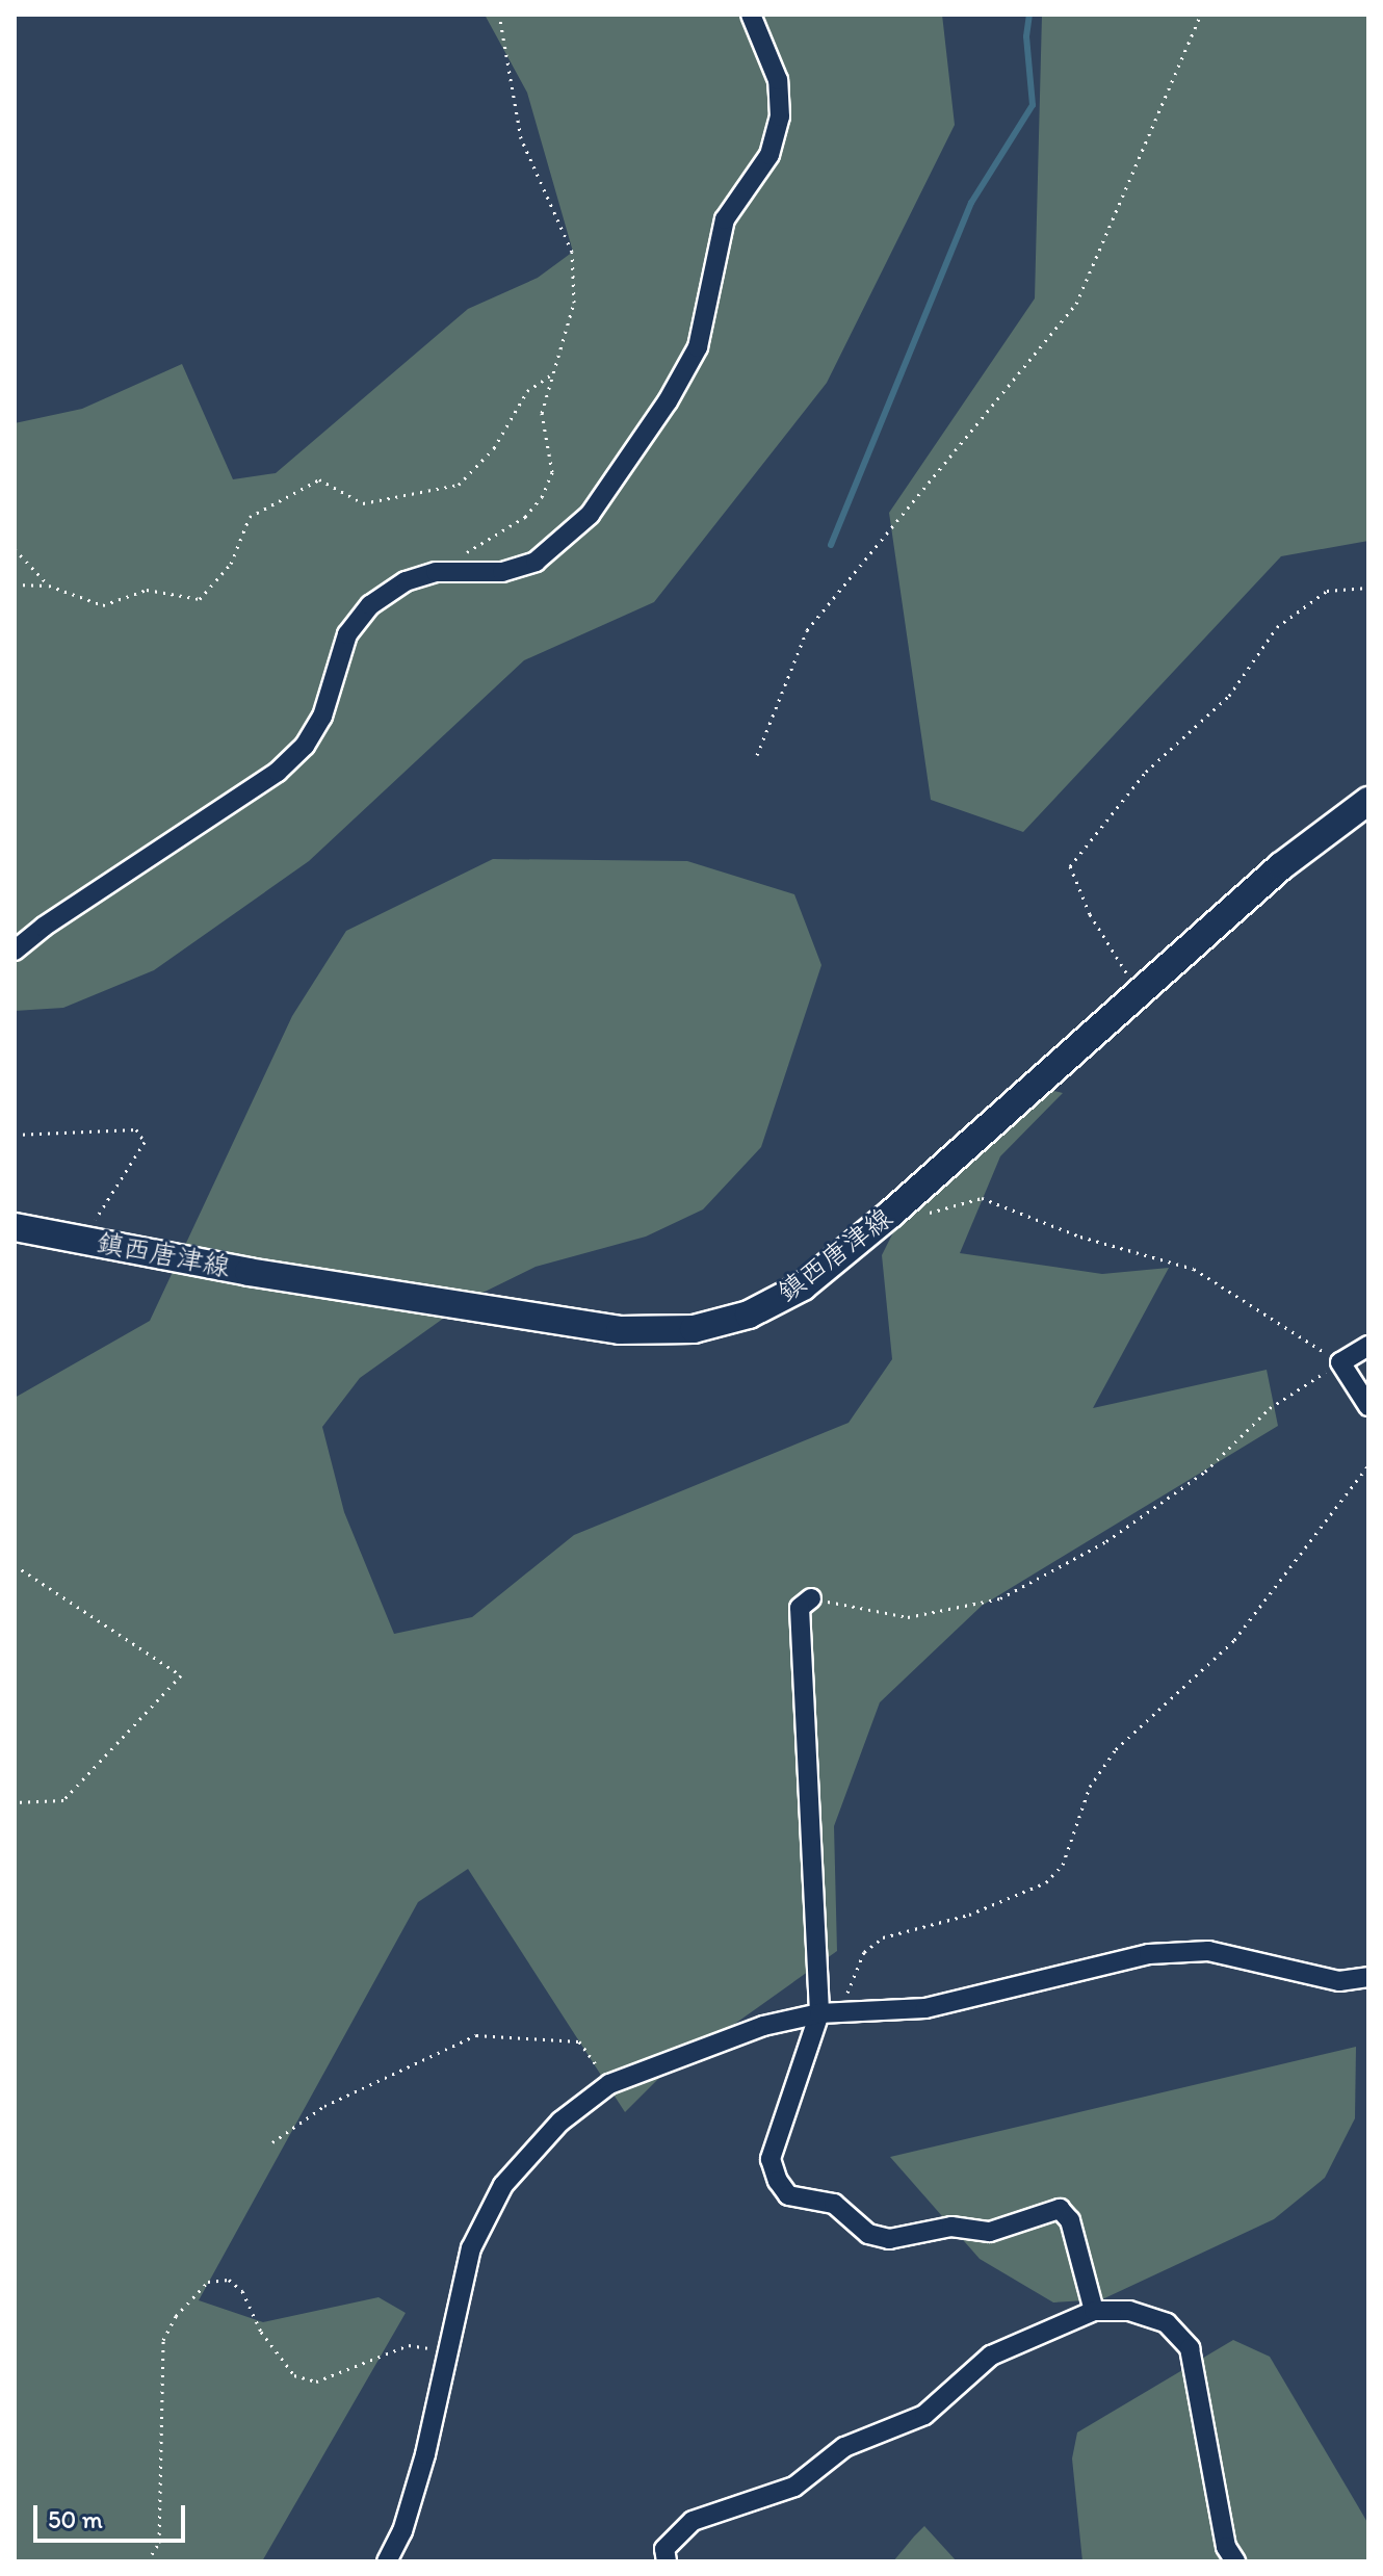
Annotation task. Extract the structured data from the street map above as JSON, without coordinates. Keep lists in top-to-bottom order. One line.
{"streets":{"main road":["鎮西唐津線"]},"scale_bar":"50 m"}
